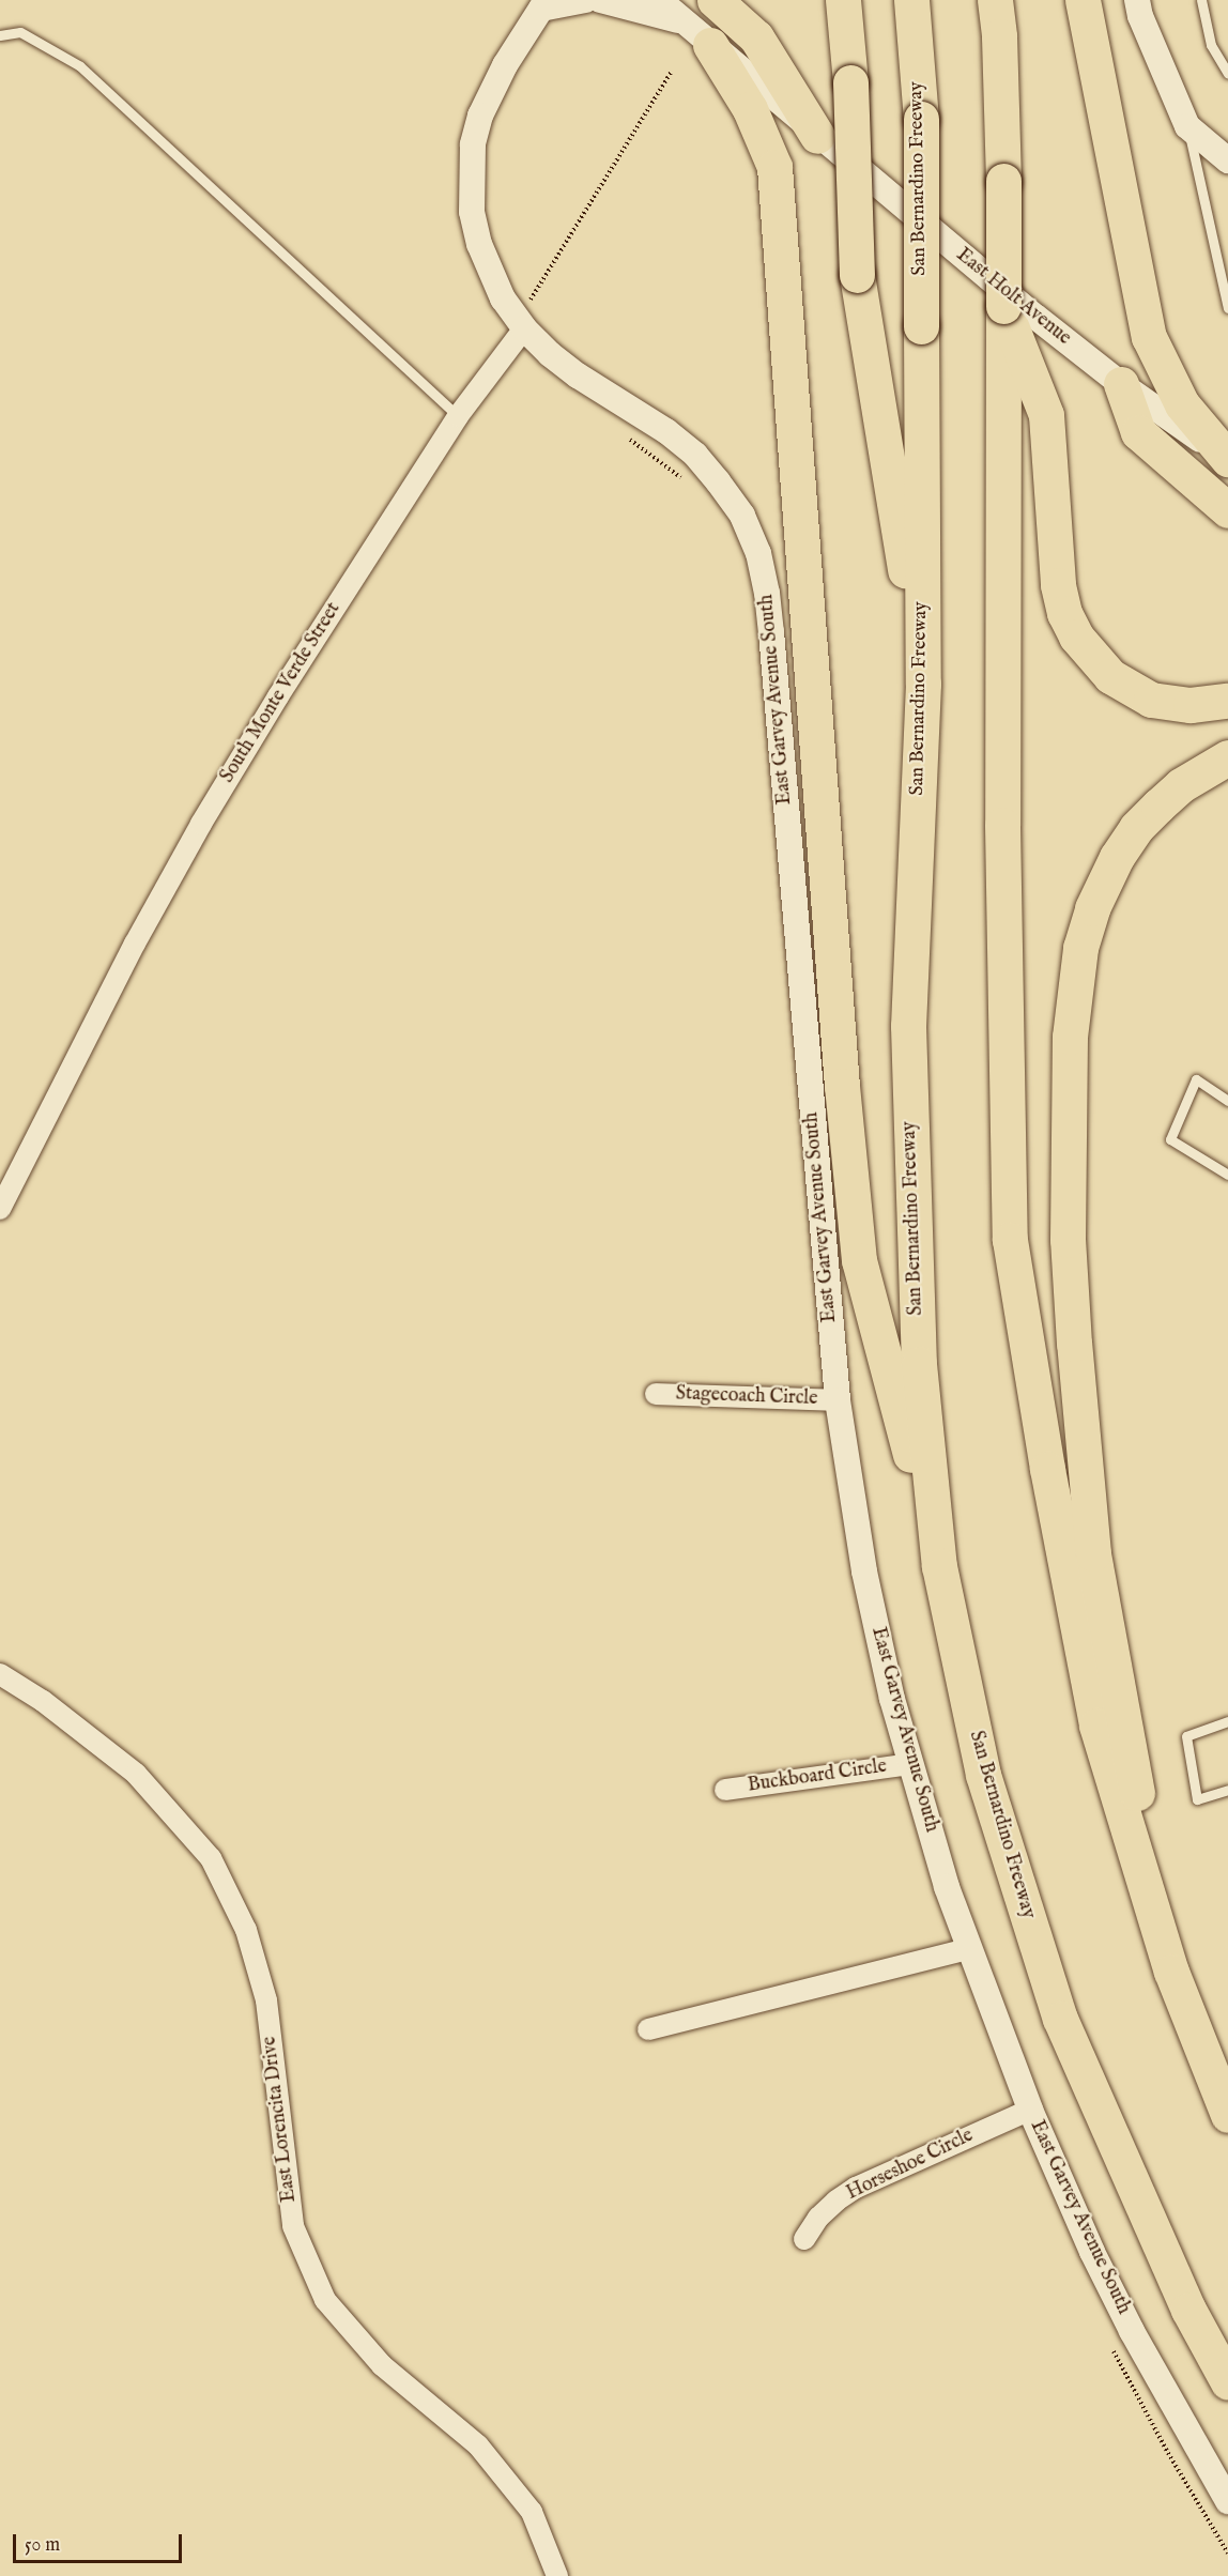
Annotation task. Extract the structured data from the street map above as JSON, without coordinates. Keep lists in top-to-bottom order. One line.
{"streets":{"highway":["San Bernardino Freeway"],"street":["East Holt Avenue","South Monte Verde Street","East Garvey Avenue South","Stagecoach Circle","Buckboard Circle","East Lorencita Drive","Horseshoe Circle"]},"crossings":[["South Monte Verde Street","East Garvey Avenue South"],["East Garvey Avenue South","Stagecoach Circle"],["East Garvey Avenue South","Buckboard Circle"],["East Garvey Avenue South","Horseshoe Circle"]],"scale_bar":"50 m"}
